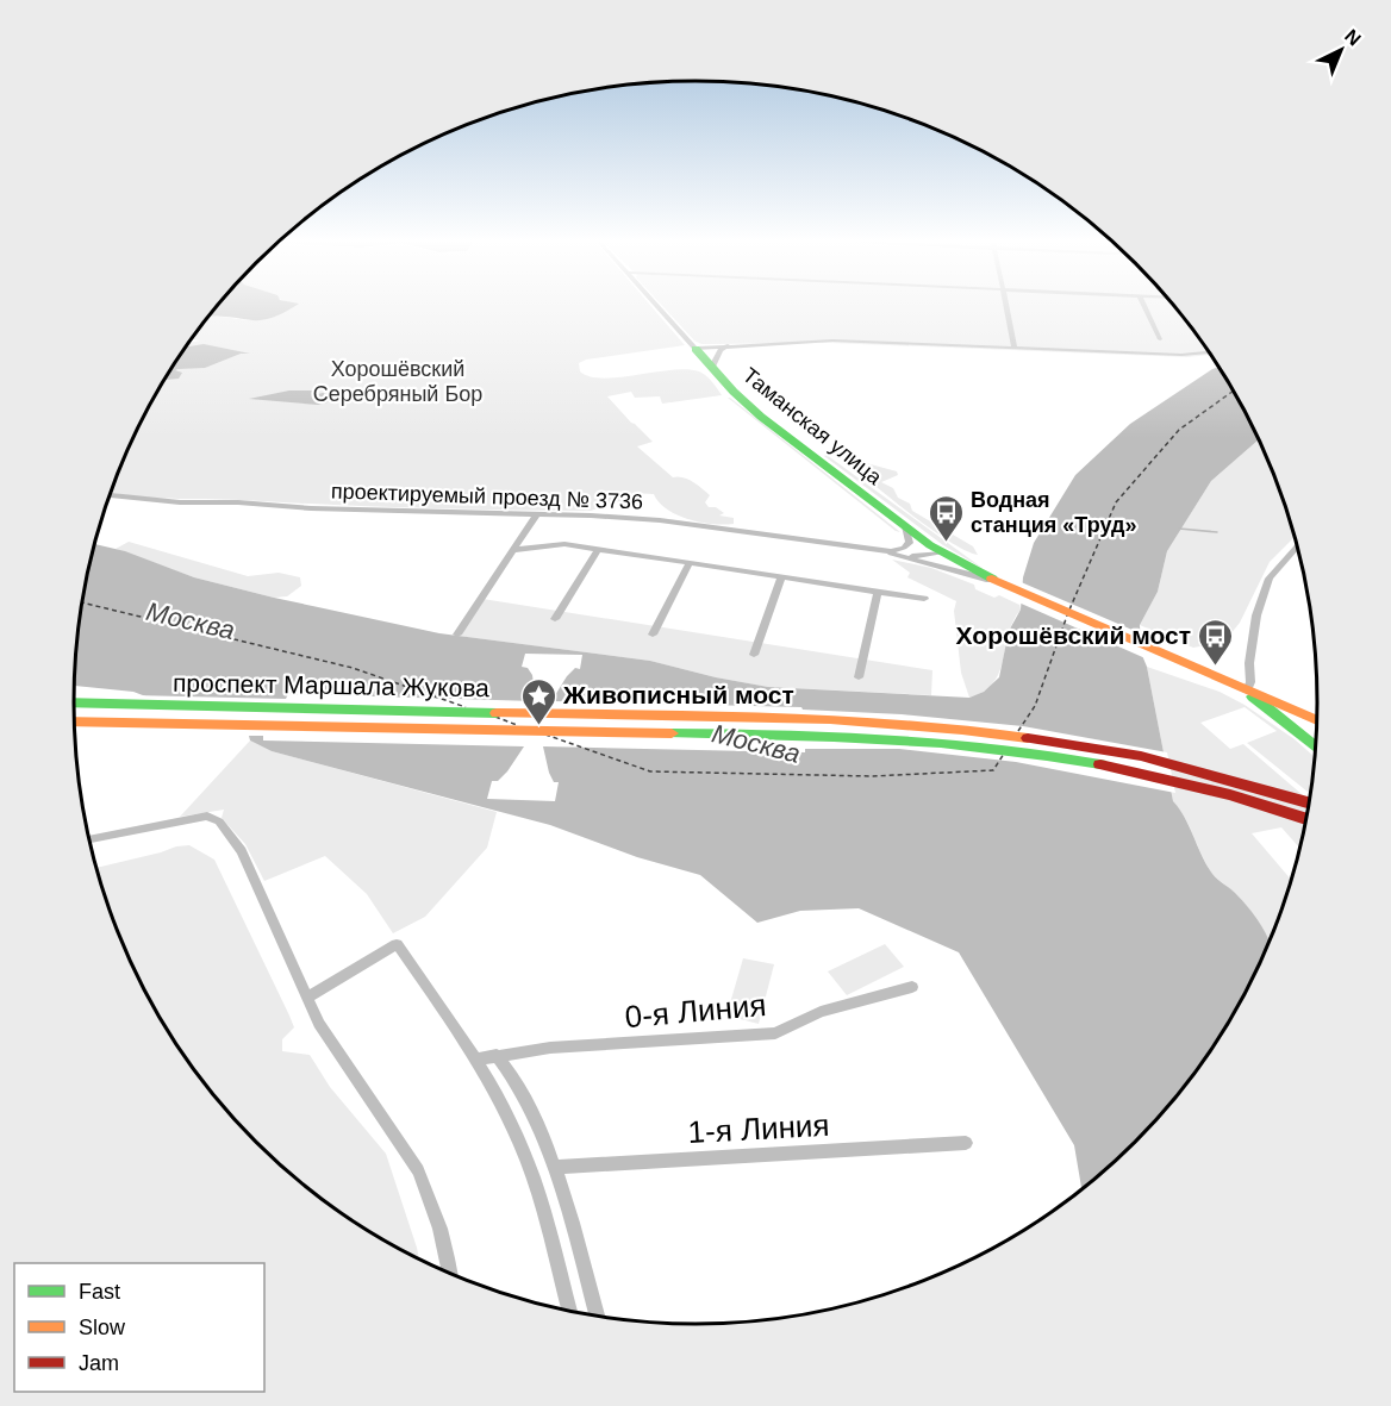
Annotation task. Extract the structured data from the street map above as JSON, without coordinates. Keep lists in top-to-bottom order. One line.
{"streets":{"main road":["Таманская улица","проспект Маршала Жукова"],"street":["проектируемый проезд № 3736","0-я Линия","1-я Линия"]},"water":["Москва"],"parks":["Хорошёвский Серебряный Бор"],"places":{"bus stop":["Водная станция «Труд»","Хорошёвский мост"],"place":["Живописный мост"]},"legend":["Fast","Slow","Jam"],"north":"top right"}
